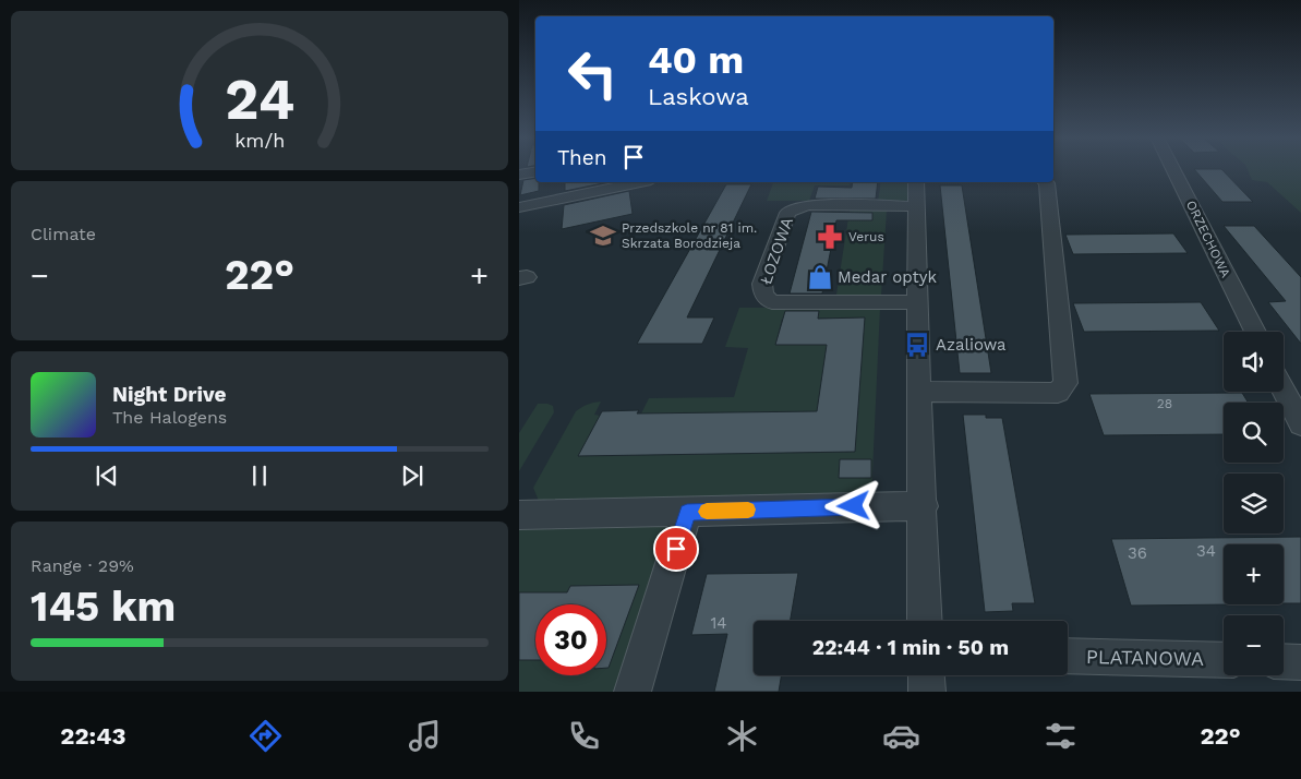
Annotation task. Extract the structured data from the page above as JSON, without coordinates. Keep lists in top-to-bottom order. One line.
{"streets":{"street":["ORZECHOWA","ŁOZOWA","PLATANOWA"]},"places":{"school or university":["Przedszkole nr 81 im. Skrzata Borodzieja"],"pharmacy":["Verus"],"shop":["Medar optyk"],"bus stop":["Azaliowa"]},"house_numbers":["28","34","36","14"],"page":{"turn":["40 m","Laskowa"],"then":"Then","tile":["Climate",["Range · 29%","145 km"]],"heat":["−","22°","+"],"map_buttons":["+","−"],"song":["Night Drive","The Halogens"],"limit":"30","trip":"22:44 · 1 min · 50 m","tabs":["22:43","22°"],"gauge":["24","km/h"]}}
